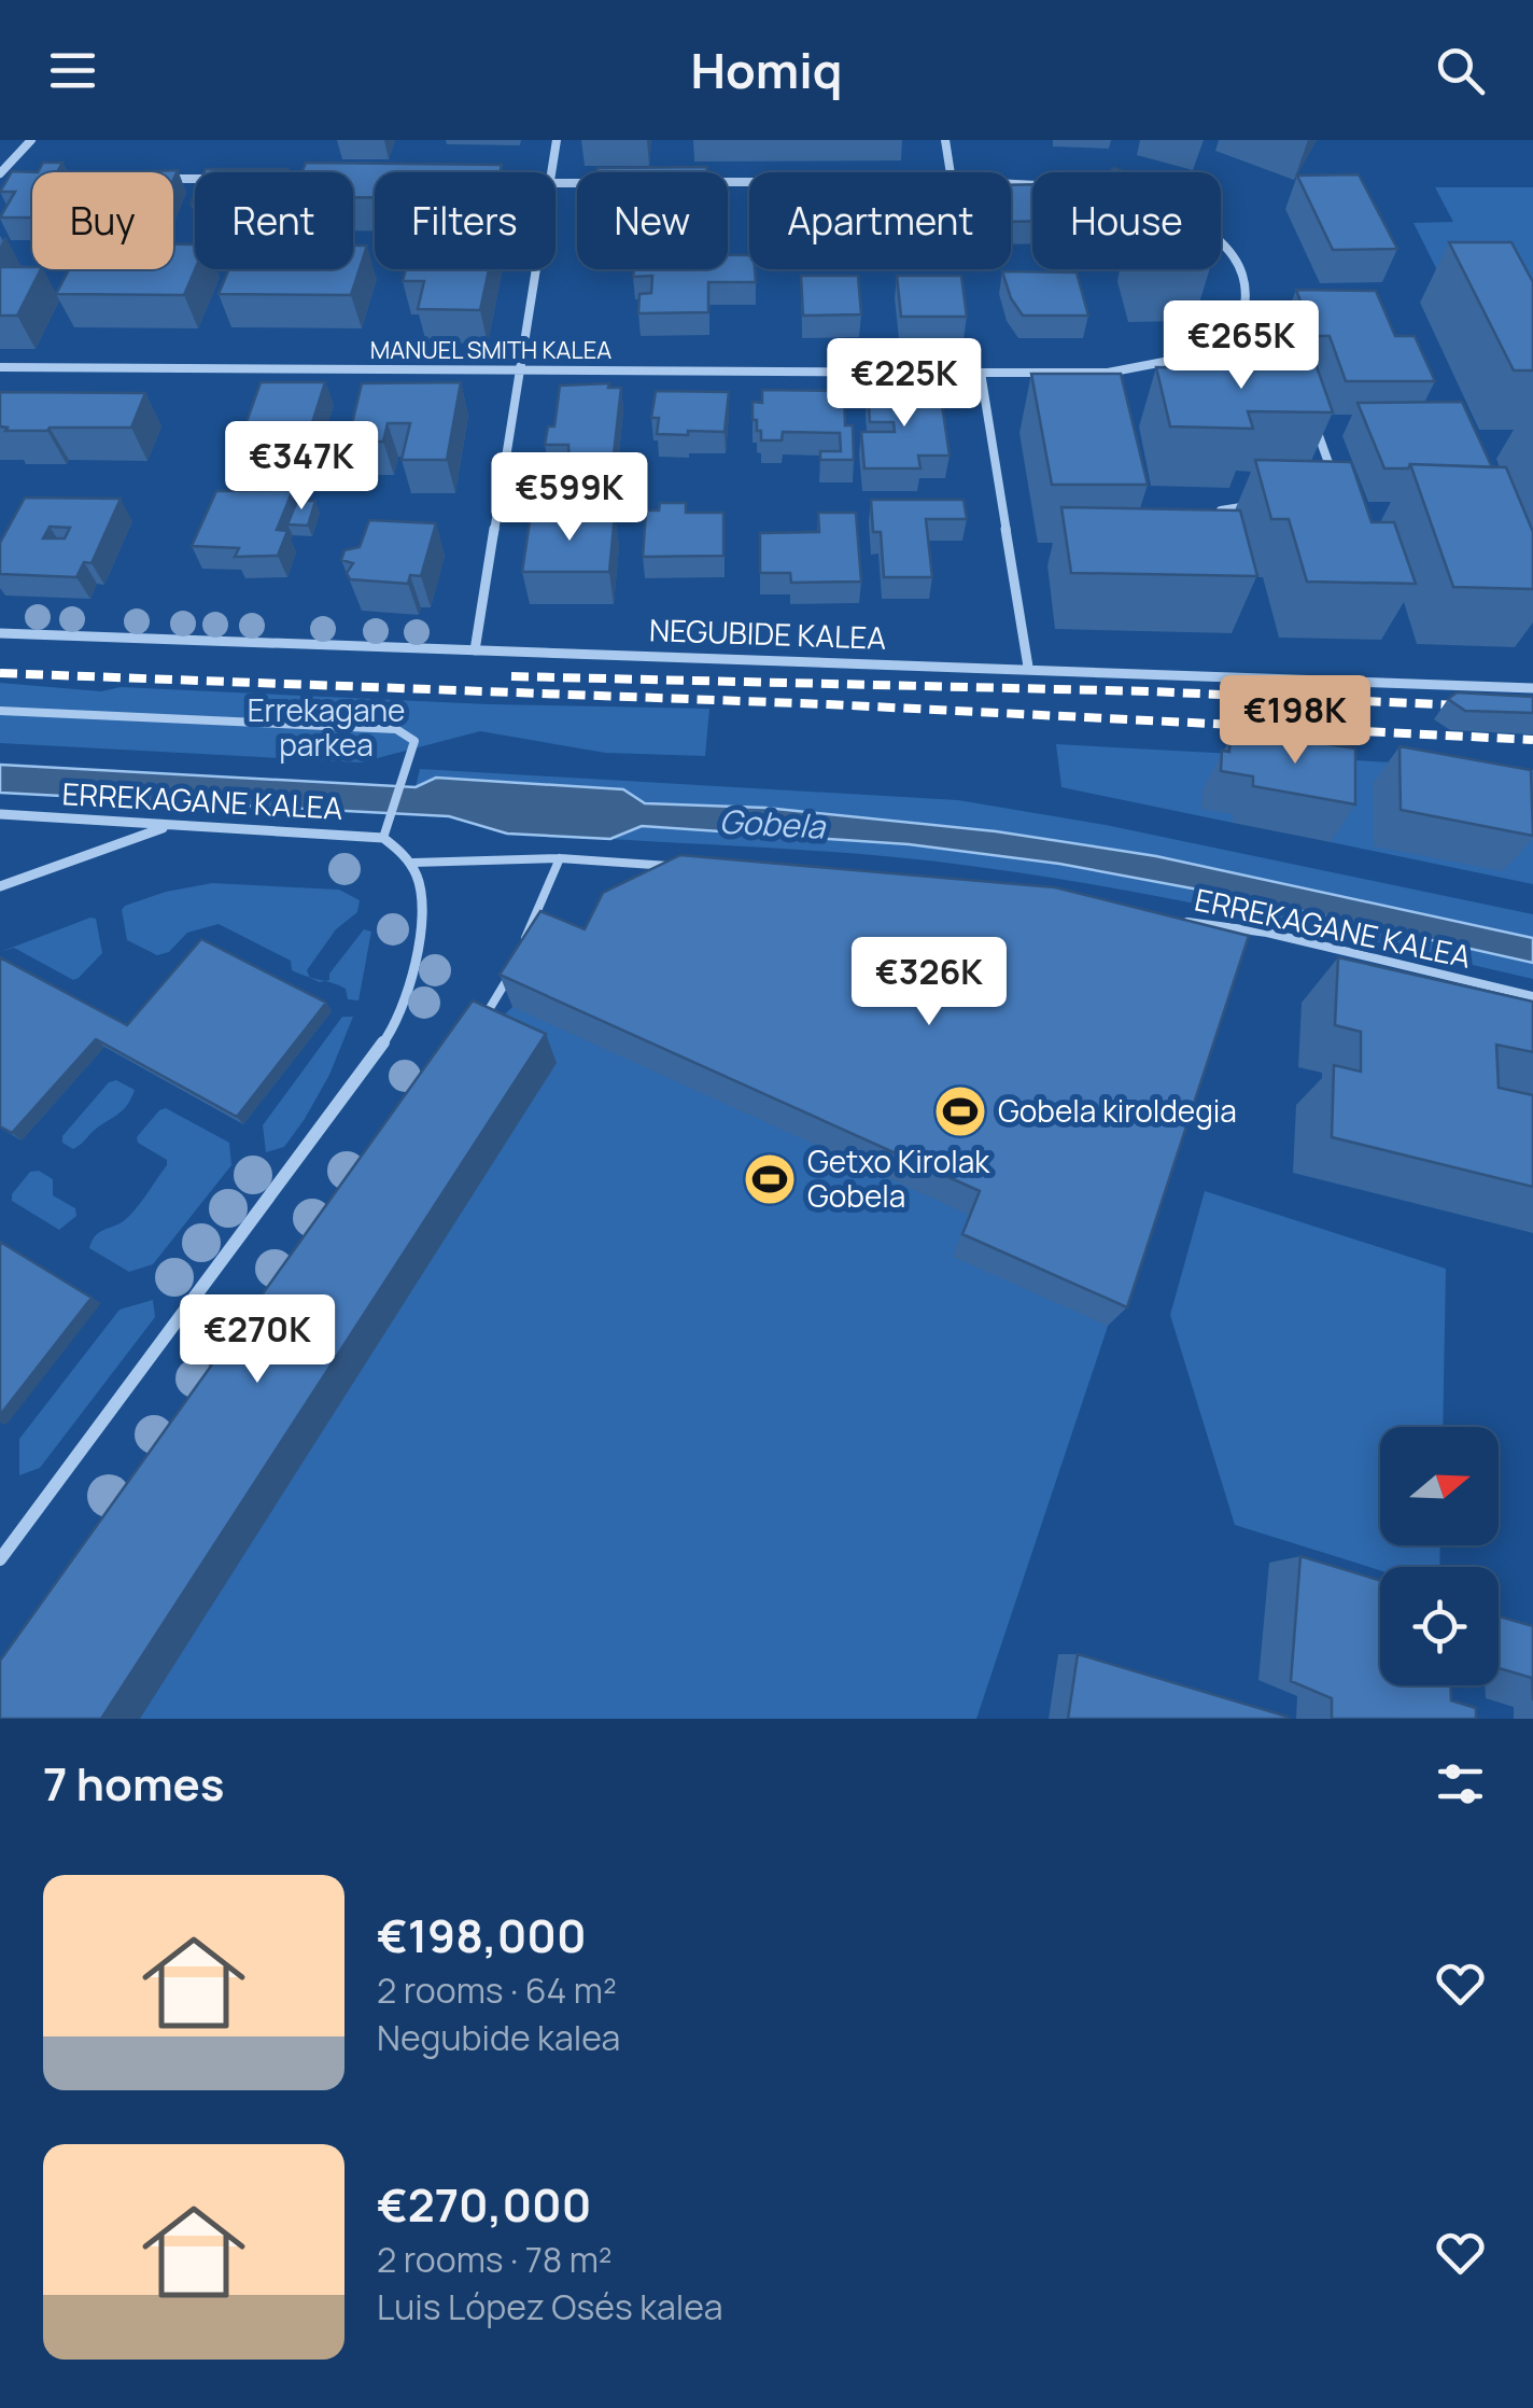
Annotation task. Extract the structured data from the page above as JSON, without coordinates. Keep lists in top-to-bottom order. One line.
{"streets":{"street":["MANUEL SMITH KALEA","NEGUBIDE KALEA","ERREKAGANE KALEA"]},"water":["Gobela"],"parks":["Errekagane parkea"],"places":{"sports":["Gobela kiroldegia","Getxo Kirolak Gobela"]},"north":"right","page":{"header":"Homiq","chip":["Buy","Rent","Filters","New","Apartment","House"],"price":["€265K","€225K","€347K","€599K","€198K","€326K","€270K"],"heading":"7 homes","list":[{"name":"€198,000","note":"2 rooms · 64 m² · Negubide kalea"},{"name":"€270,000","note":"2 rooms · 78 m² · Luis López Osés kalea"}]}}
